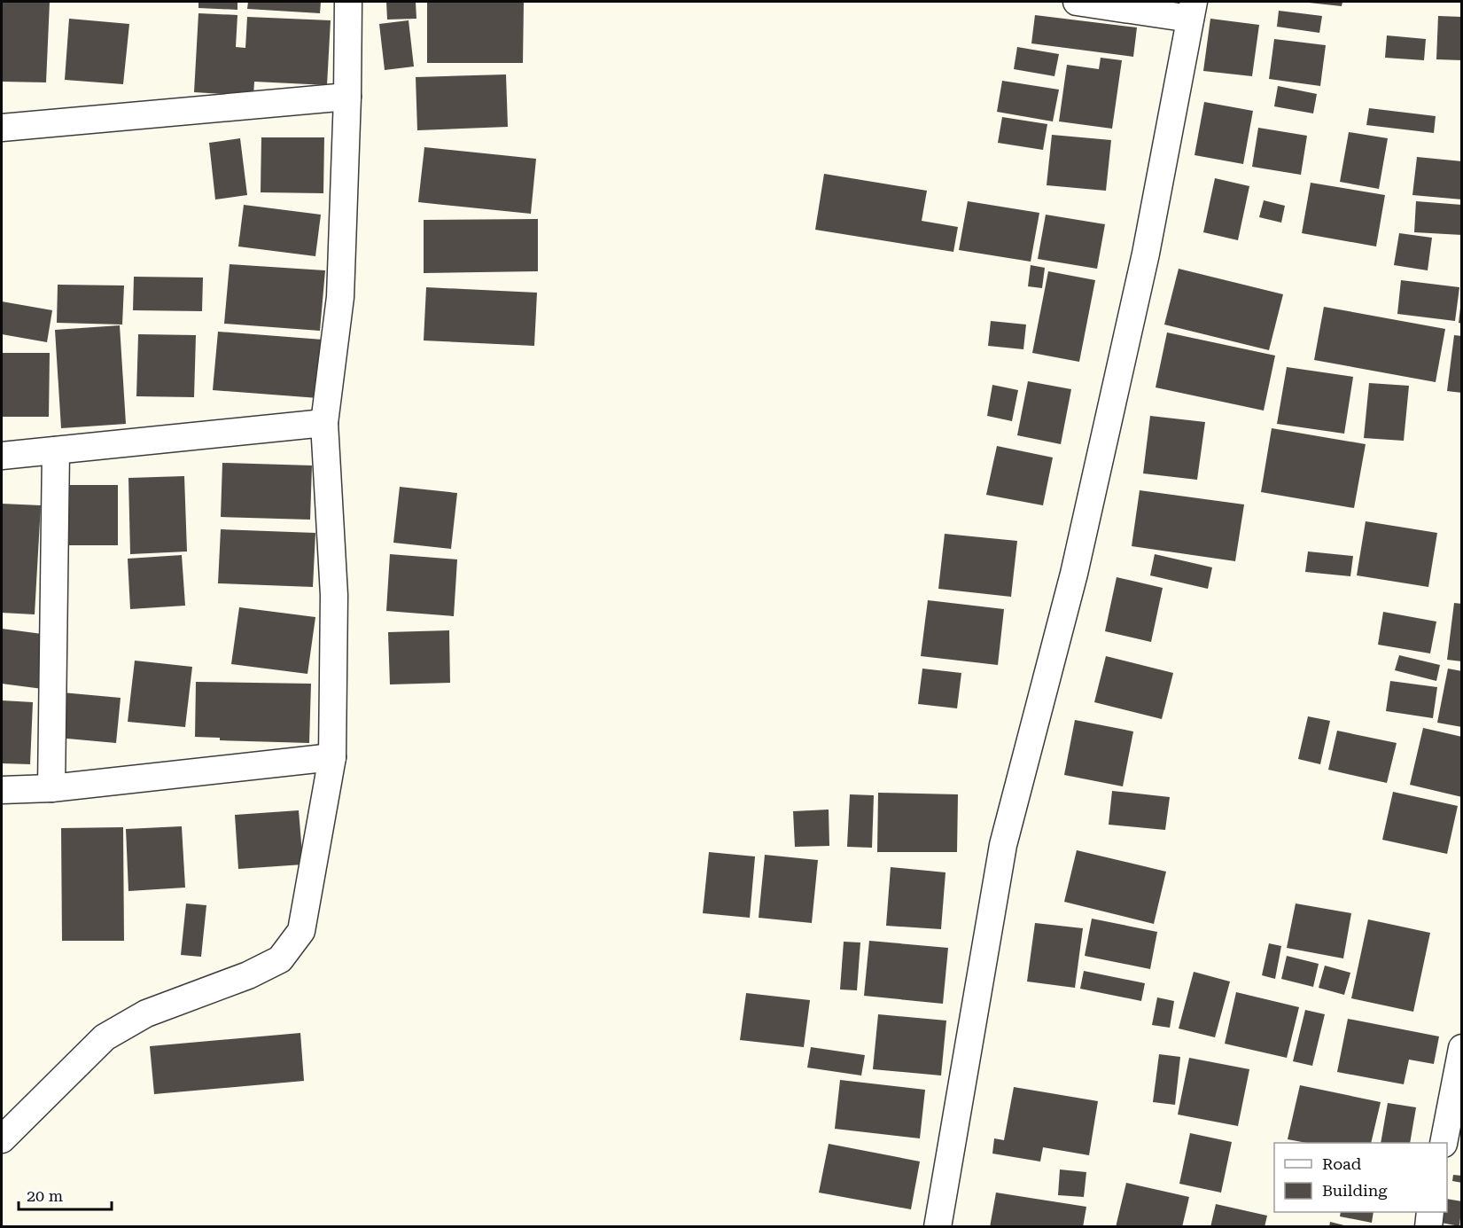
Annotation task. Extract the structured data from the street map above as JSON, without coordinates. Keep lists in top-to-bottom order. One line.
{"legend":["Road","Building"],"scale_bar":"20 m"}
